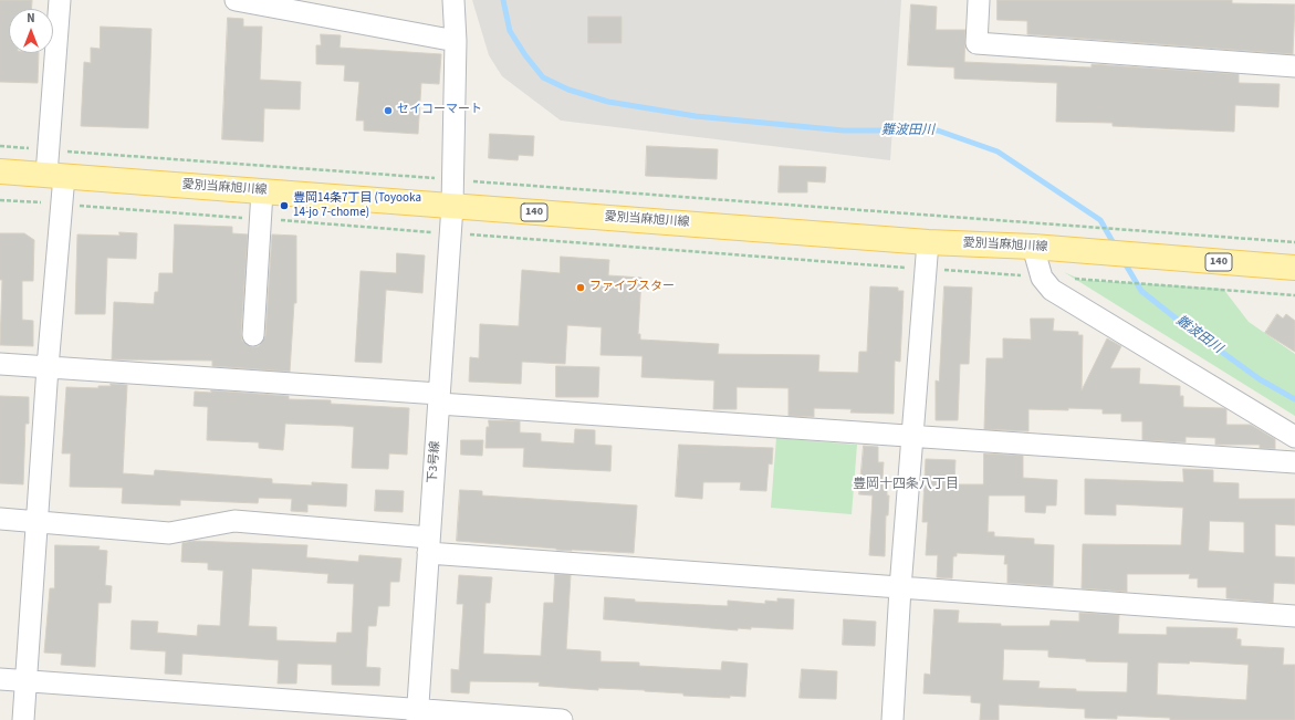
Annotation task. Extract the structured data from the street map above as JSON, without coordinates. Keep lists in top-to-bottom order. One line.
{"streets":{"main road":["愛別当麻旭川線","140"],"street":["下3号線"]},"crossings":[["愛別当麻旭川線","下3号線"]],"districts":["豊岡十四条八丁目"],"water":["難波田川"],"places":["セイコーマート","豊岡14条7丁目 (Toyooka 14-jo 7-chome)","ファイブスター"],"north":"top"}
